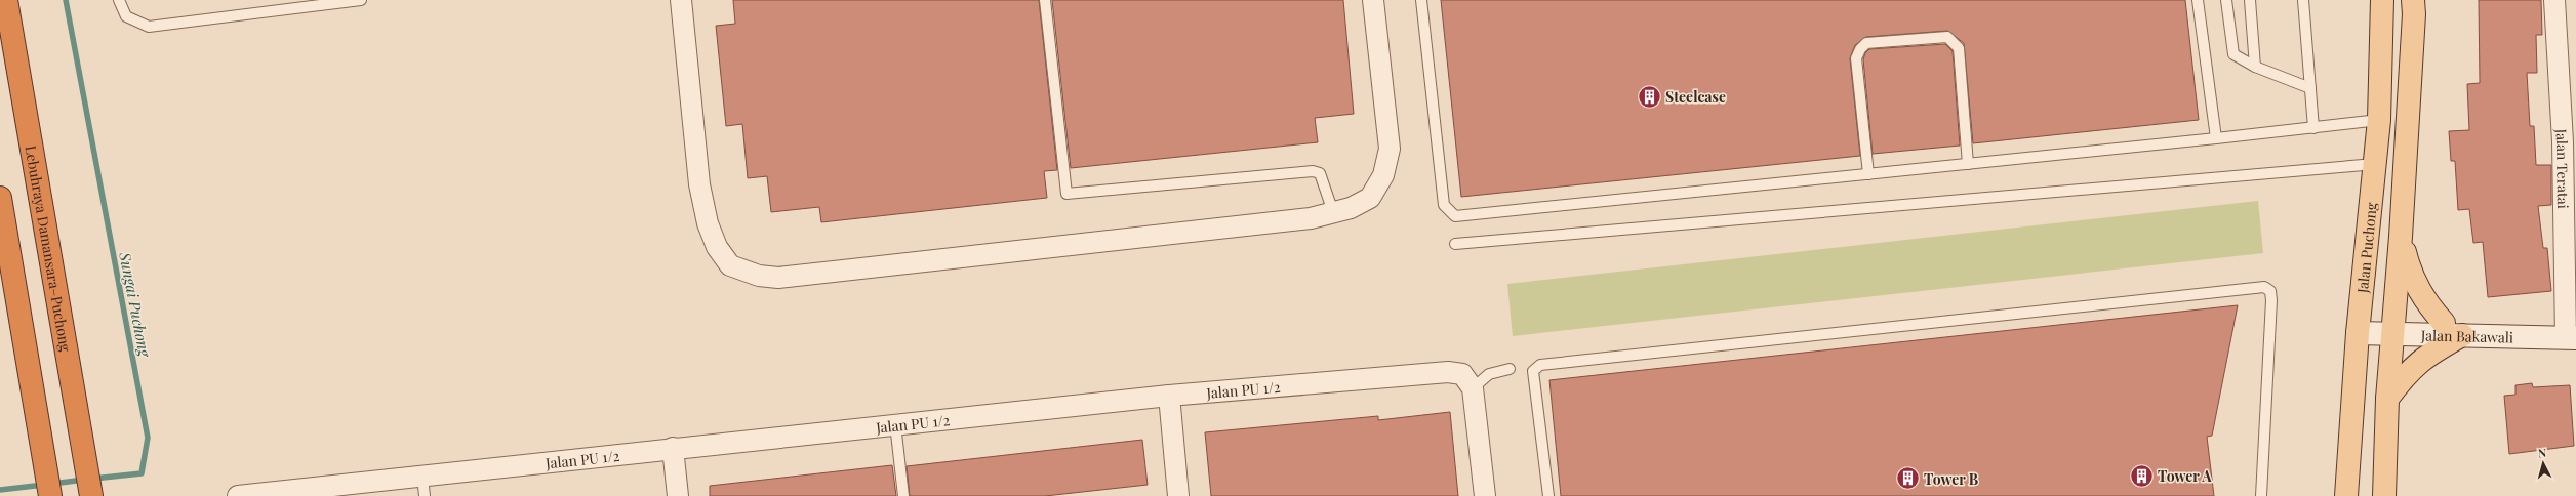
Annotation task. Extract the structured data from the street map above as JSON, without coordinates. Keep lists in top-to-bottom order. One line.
{"streets":{"highway":["Lebuhraya Damansara–Puchong"],"main road":["Jalan Puchong","Jalan Bakawali"],"street":["Jalan Teratai","Jalan PU 1/2"]},"crossings":[["Jalan Teratai","Jalan Bakawali"],["Jalan Puchong","Jalan Bakawali"]],"water":["Sungai Puchong"],"places":{"building":["Steelcase","Tower A","Tower B"]},"north":"top"}
